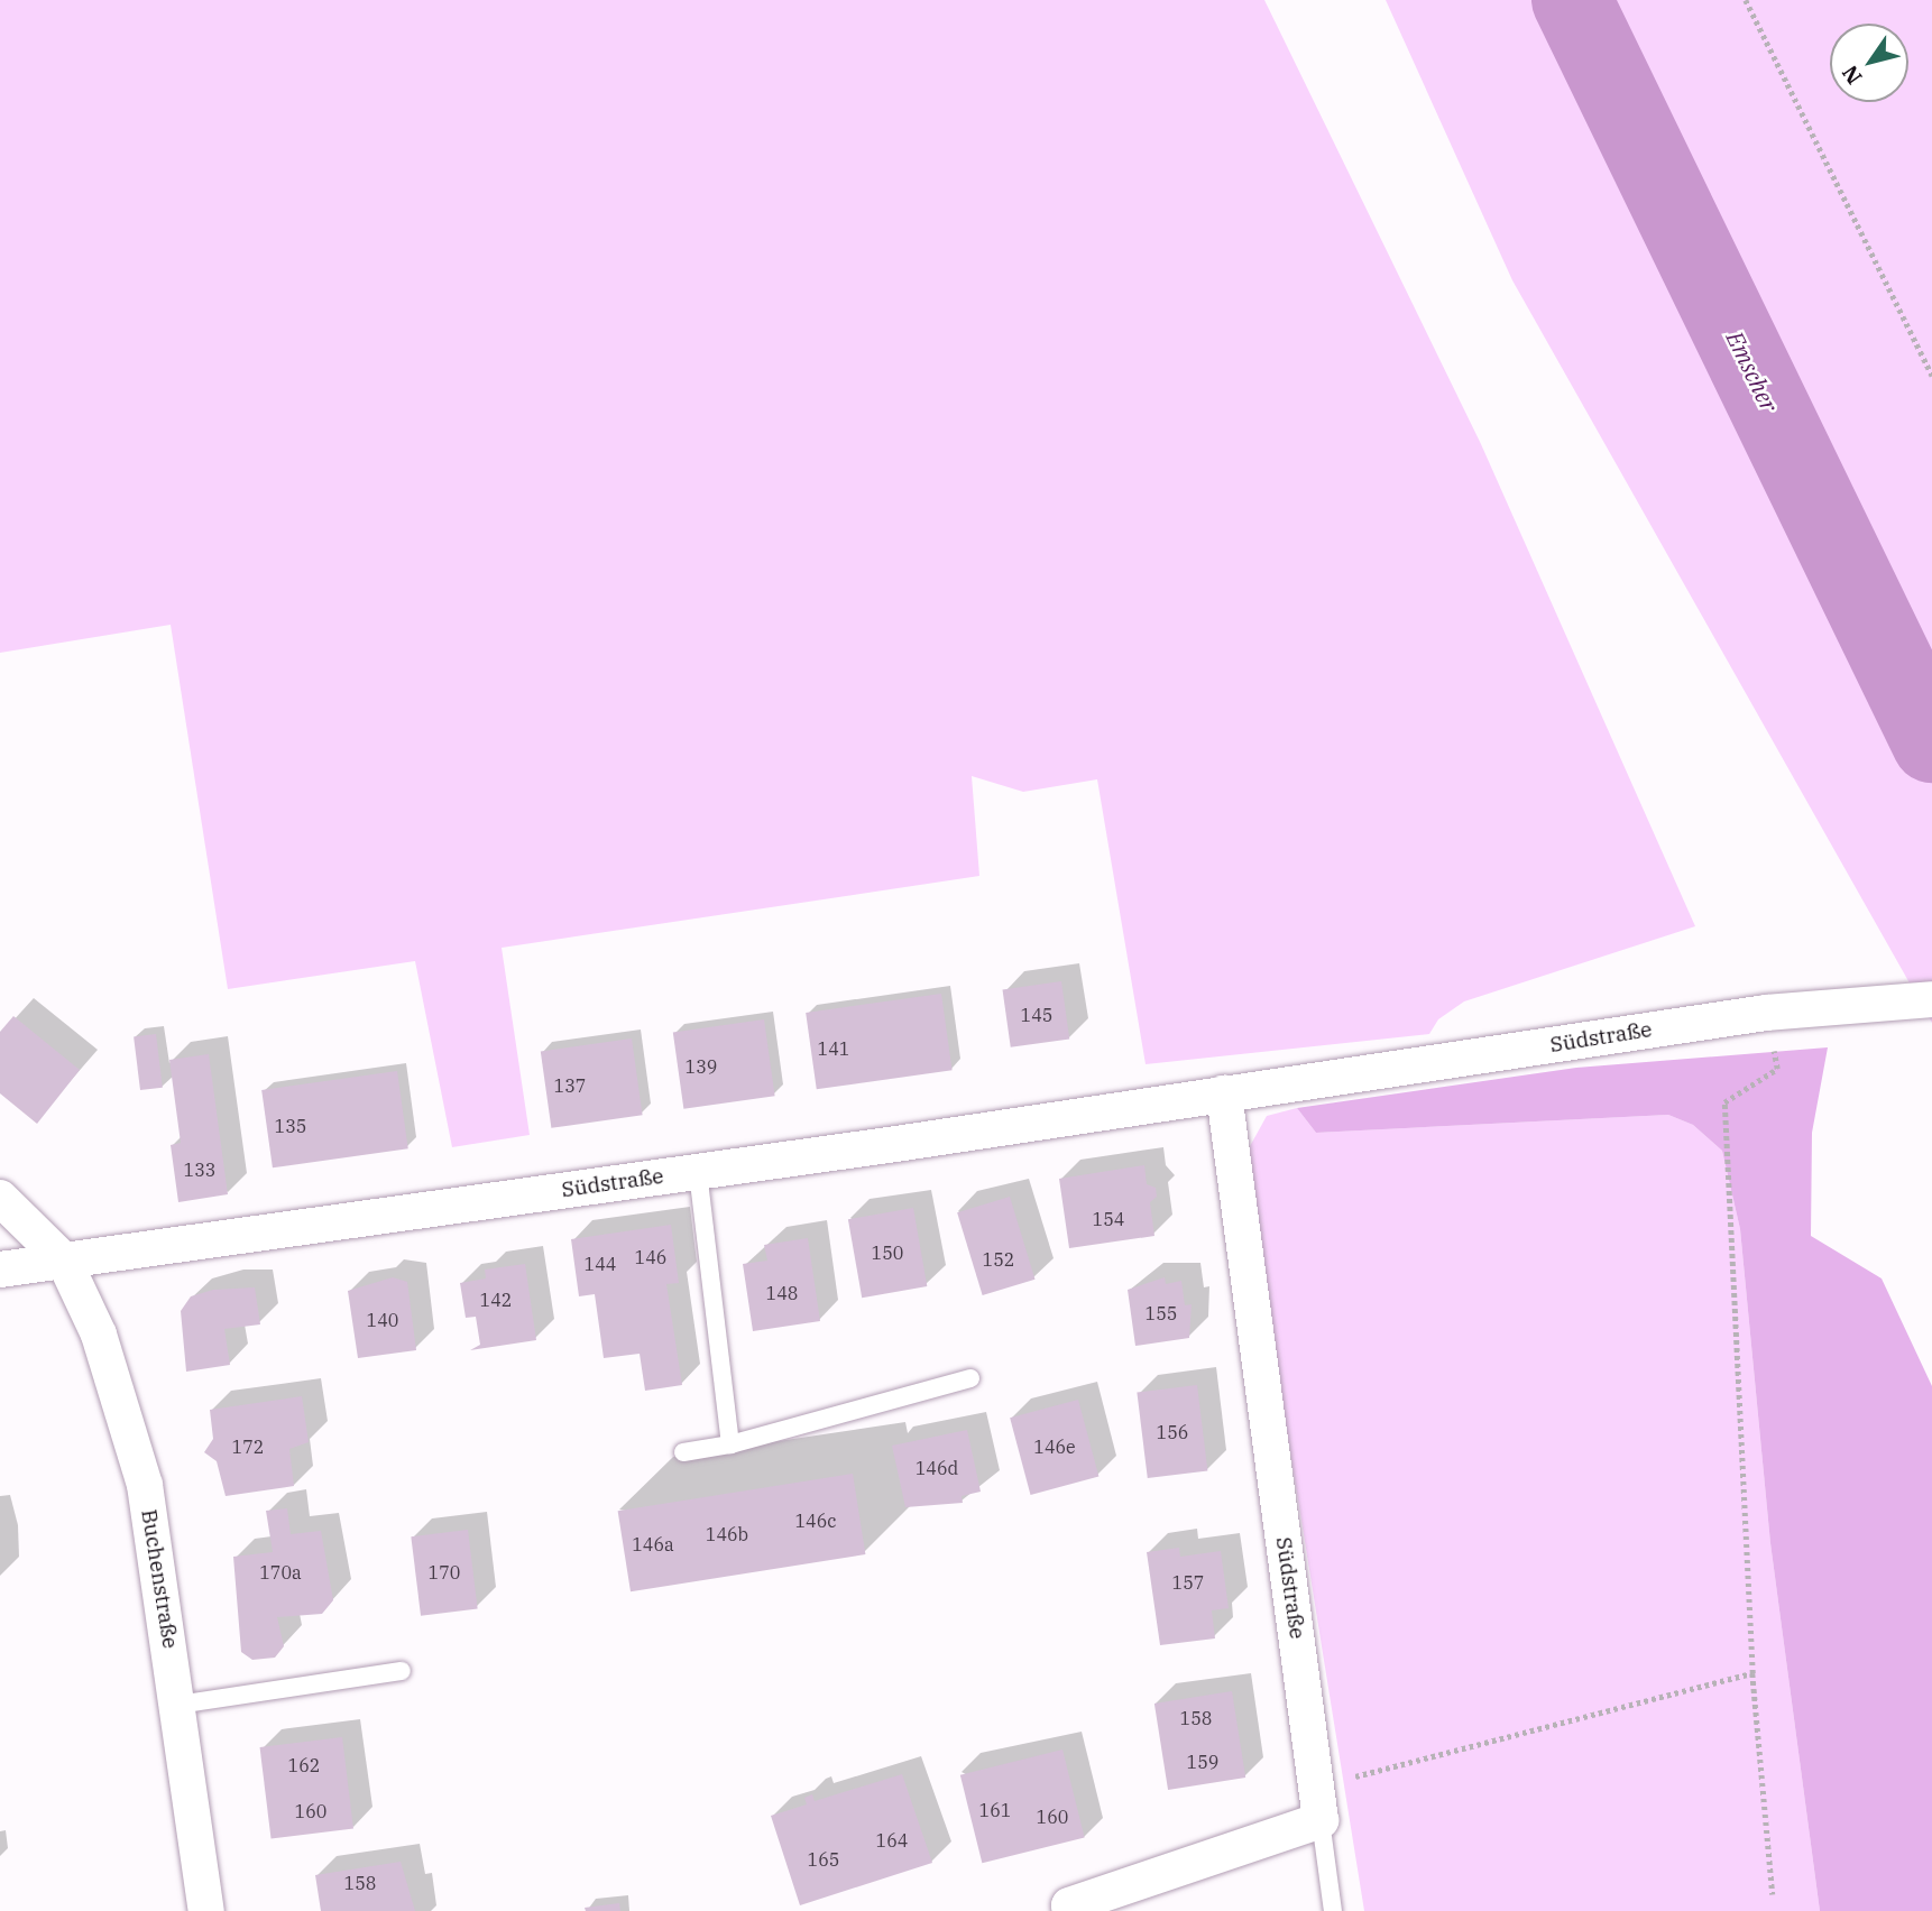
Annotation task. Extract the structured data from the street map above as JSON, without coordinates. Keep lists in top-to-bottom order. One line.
{"streets":{"street":["Südstraße","Buchenstraße"]},"crossings":[["Südstraße","Buchenstraße"]],"water":["Emscher"],"house_numbers":["145","141","139","137","135","133","154","150","146","152","144","148","142","155","140","156","172","146e","146d","146c","146b","146a","170a","170","157","158","159","162","161","160","160","164","165","158"],"north":"bottom left"}
